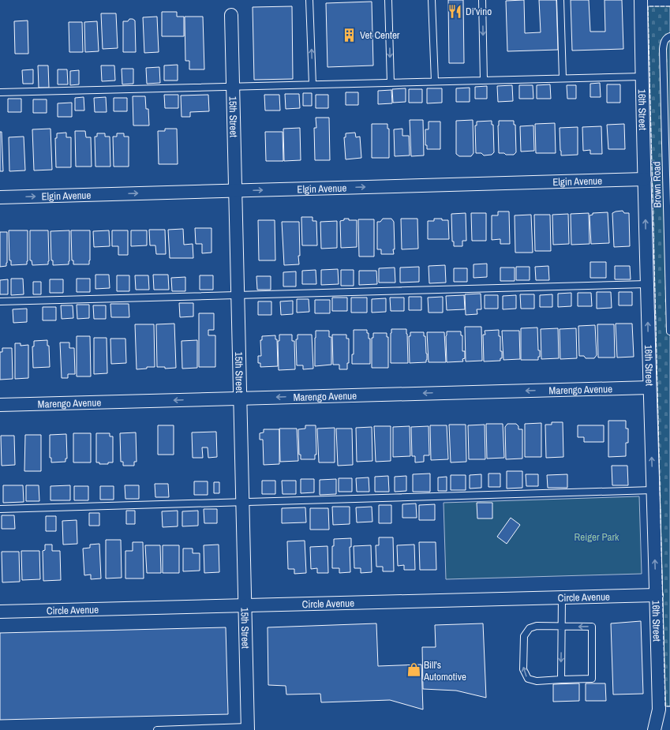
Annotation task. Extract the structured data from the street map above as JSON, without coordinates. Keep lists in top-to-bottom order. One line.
{"streets":{"street":["16th Street","15th Street","Elgin Avenue","Marengo Avenue","Circle Avenue"],"lane":["Brown Road"]},"crossings":[["16th Street","Elgin Avenue"],["16th Street","Marengo Avenue"],["16th Street","Circle Avenue"],["15th Street","Elgin Avenue"],["15th Street","Marengo Avenue"],["15th Street","Circle Avenue"]],"one_way":["16th Street","Elgin Avenue","Marengo Avenue"],"parks":["Reiger Park"],"places":{"restaurant":["Di’vino"],"building":["Vet Center"],"shop":["Bill's Automotive"]}}
